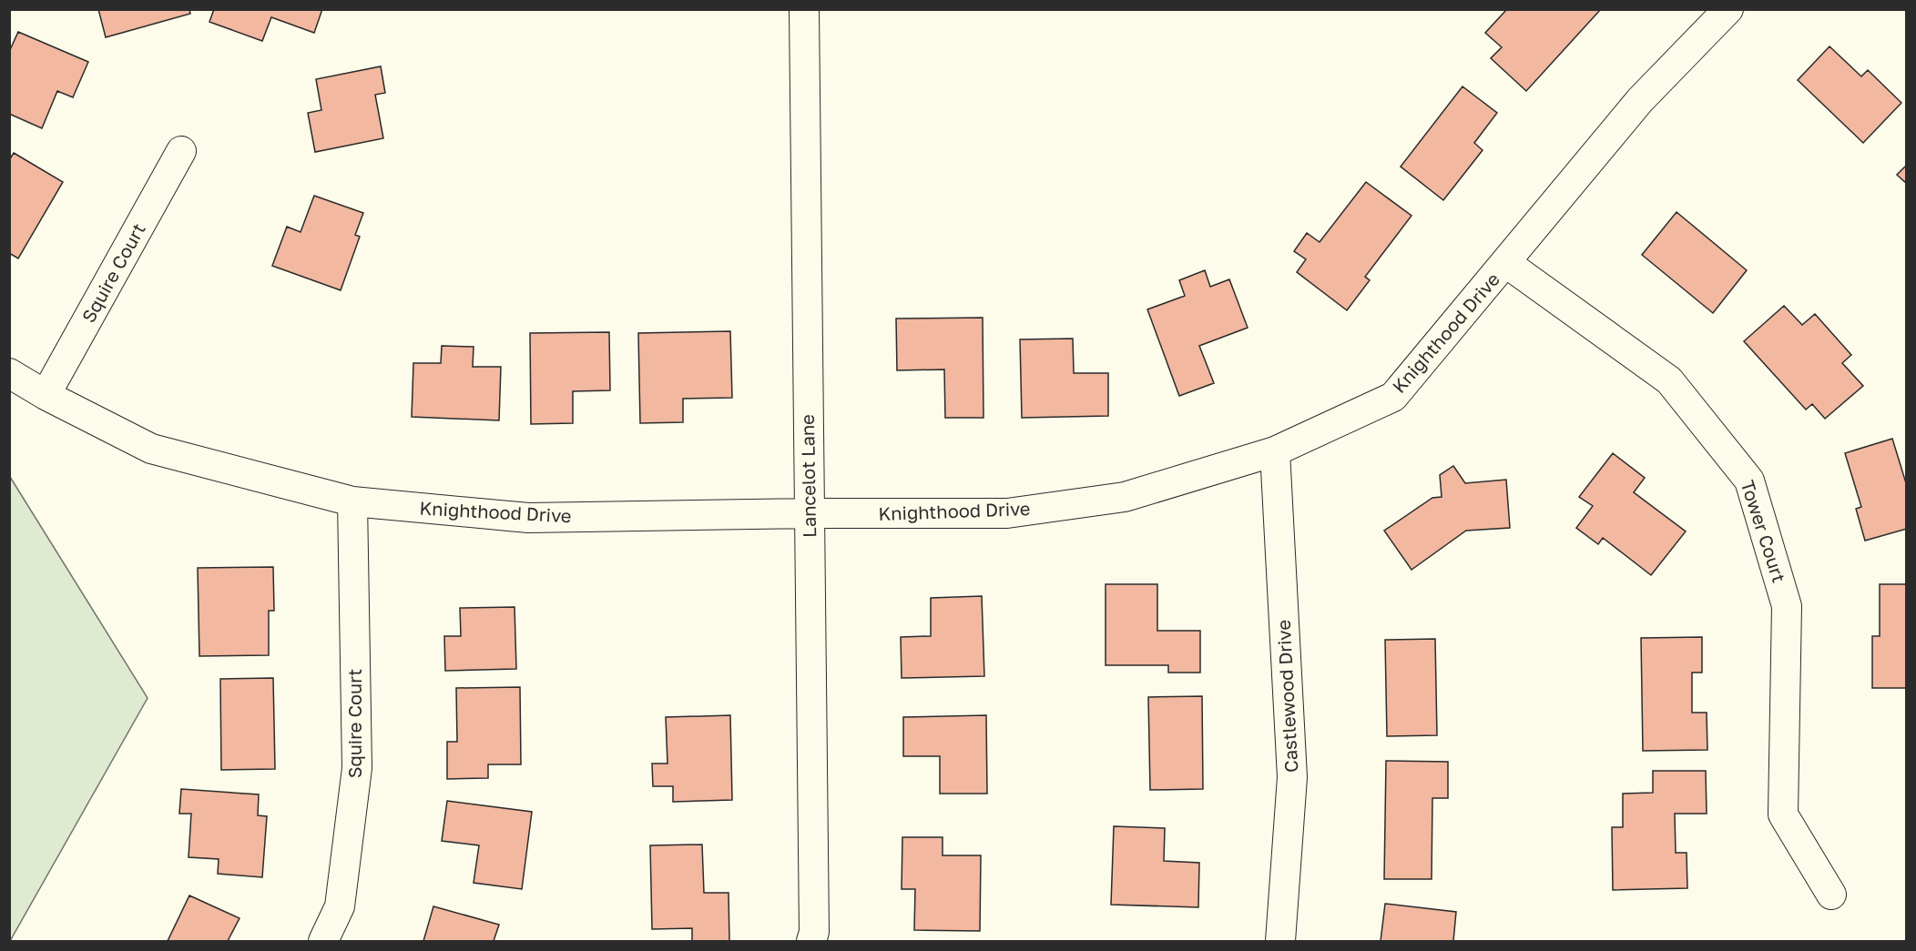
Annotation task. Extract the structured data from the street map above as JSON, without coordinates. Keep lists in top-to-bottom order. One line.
{"streets":{"street":["Squire Court","Knighthood Drive","Lancelot Lane","Tower Court","Castlewood Drive"]},"crossings":[["Squire Court","Knighthood Drive"],["Knighthood Drive","Lancelot Lane"],["Knighthood Drive","Tower Court"],["Knighthood Drive","Castlewood Drive"]]}
